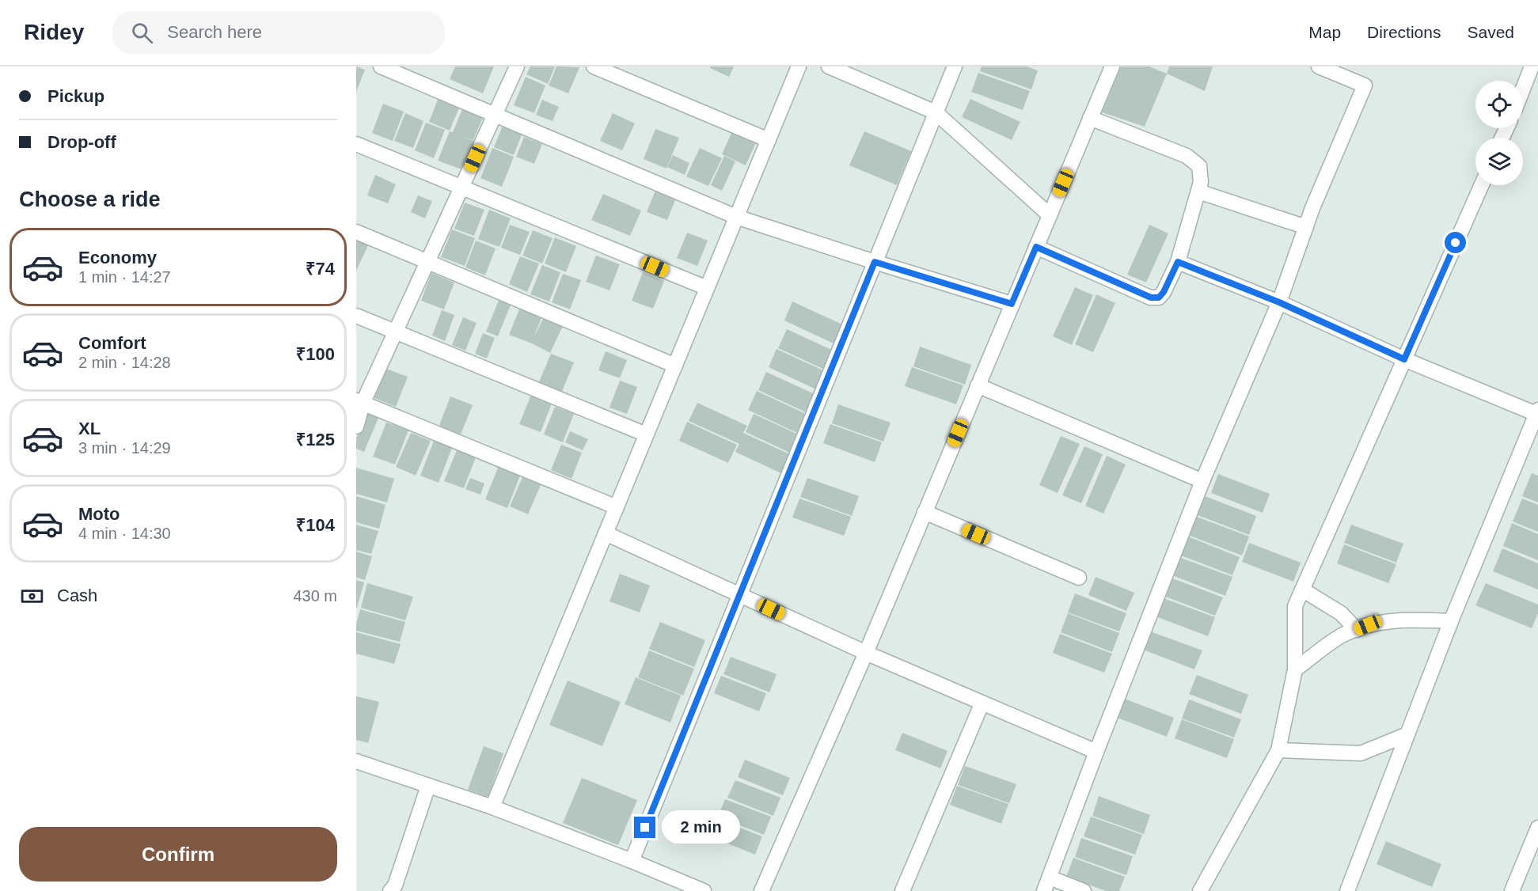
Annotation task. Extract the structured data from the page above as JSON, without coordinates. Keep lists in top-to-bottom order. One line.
{"page":{"header":"Ridey","search":"Search here","nav":["Map","Directions","Saved"],"banner":["Pickup","Drop-off"],"heading":"Choose a ride","list":[{"name":"Economy","note":"1 min · 14:27","value":"₹74"},{"name":"Comfort","note":"2 min · 14:28","value":"₹100"},{"name":"XL","note":"3 min · 14:29","value":"₹125"},{"name":"Moto","note":"4 min · 14:30","value":"₹104"}],"pay":["Cash","430 m"],"bubble":"2 min","buttons":"Confirm"}}
